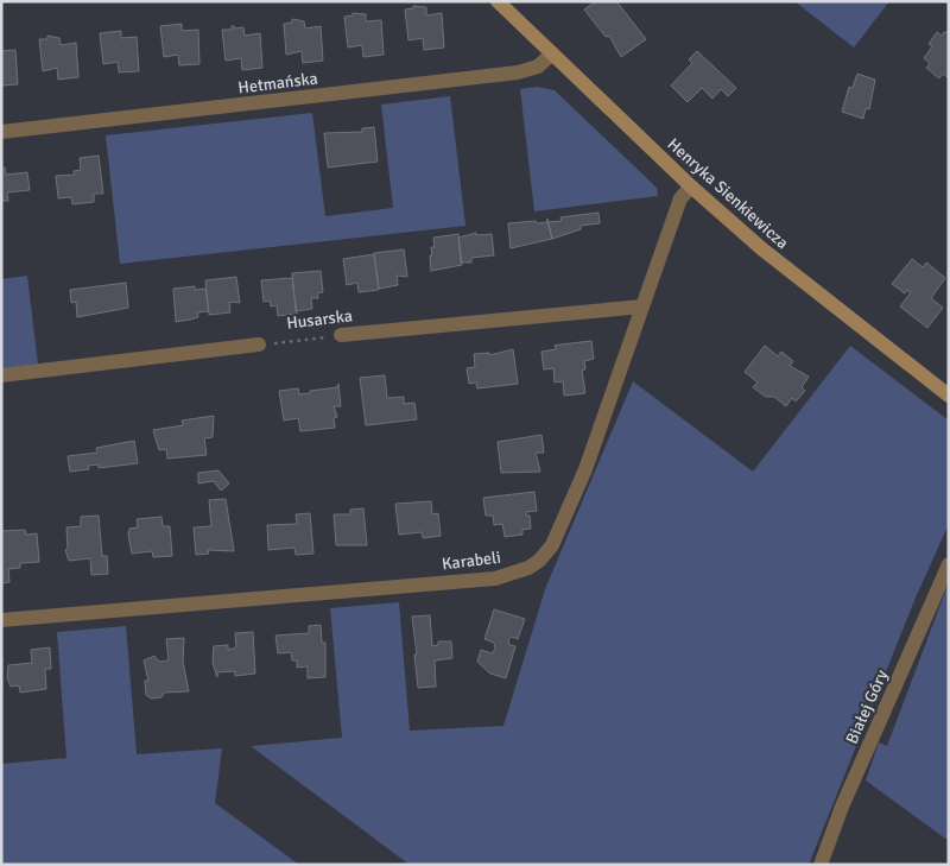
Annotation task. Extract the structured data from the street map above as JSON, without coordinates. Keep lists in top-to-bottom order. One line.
{"streets":{"street":["Hetmańska","Henryka Sienkiewicza","Husarska","Karabeli","Białej Góry"]},"crossings":[["Hetmańska","Henryka Sienkiewicza"],["Henryka Sienkiewicza","Karabeli"],["Husarska","Karabeli"]]}
